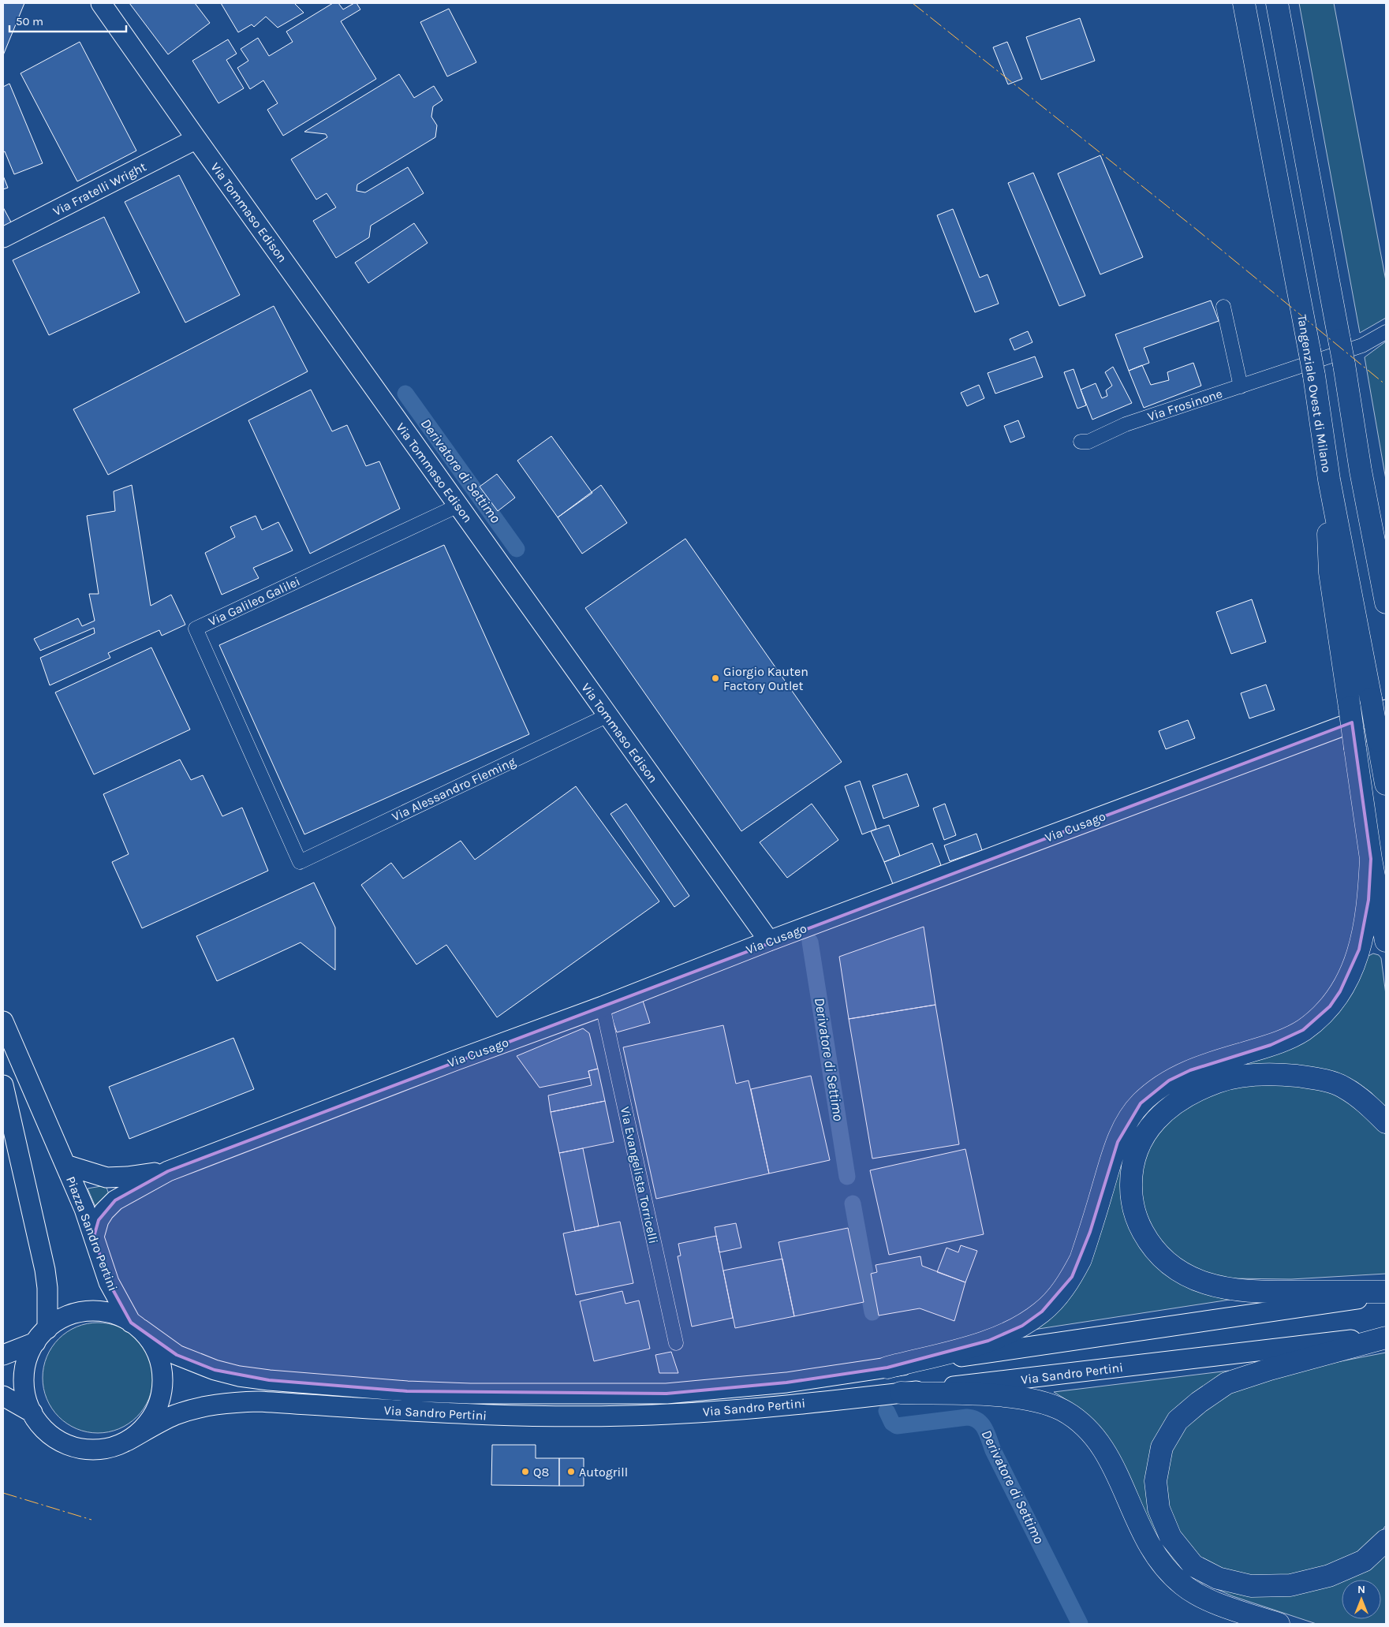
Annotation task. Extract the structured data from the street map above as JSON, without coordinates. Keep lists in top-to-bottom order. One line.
{"streets":{"highway":["Tangenziale Ovest di Milano"],"street":["Via Fratelli Wright","Via Tommaso Edison","Via Frosinone","Via Galileo Galilei","Via Alessandro Fleming","Via Cusago","Via Evangelista Torricelli","Piazza Sandro Pertini","Via Sandro Pertini"]},"crossings":[["Via Fratelli Wright","Via Tommaso Edison"],["Via Tommaso Edison","Via Galileo Galilei"],["Via Tommaso Edison","Via Alessandro Fleming"],["Via Tommaso Edison","Via Cusago"],["Tangenziale Ovest di Milano","Via Cusago"],["Via Galileo Galilei","Via Alessandro Fleming"],["Via Cusago","Via Evangelista Torricelli"],["Via Cusago","Piazza Sandro Pertini"],["Piazza Sandro Pertini","Via Sandro Pertini"]],"water":["Derivatore di Settimo"],"places":["Giorgio Kauten Factory Outlet","Q8","Autogrill"],"scale_bar":"50 m","north":"top"}
